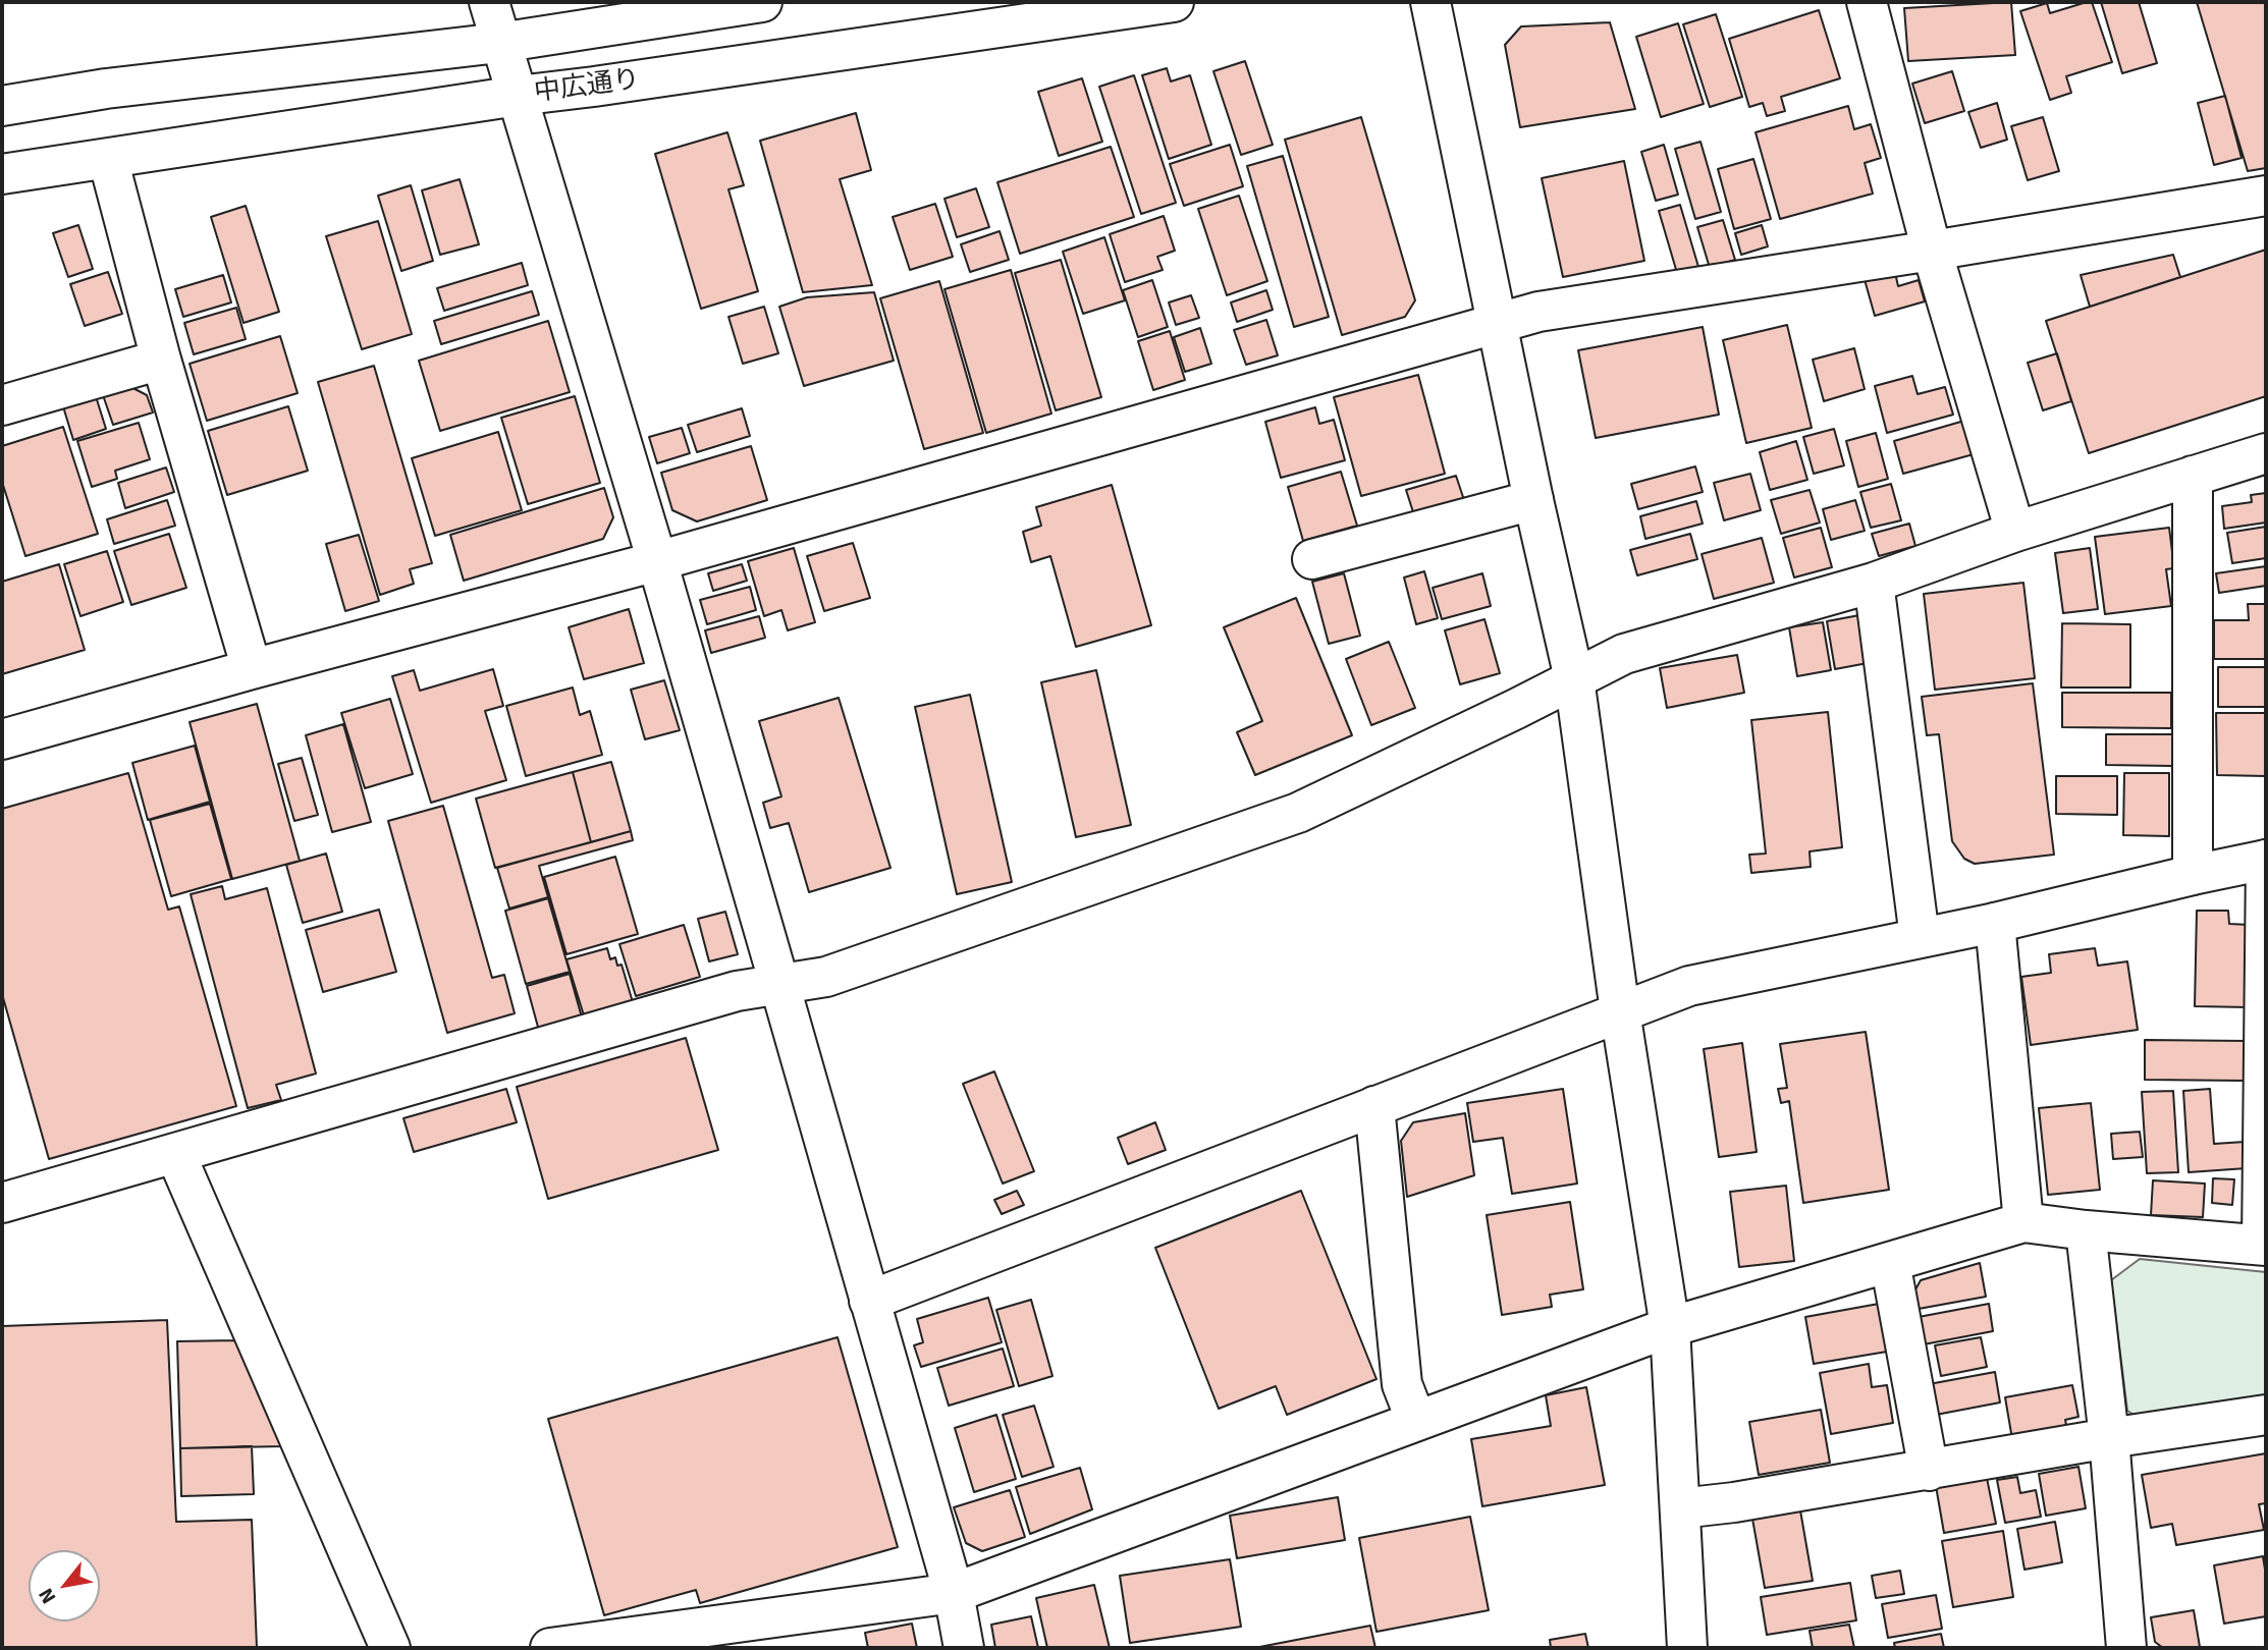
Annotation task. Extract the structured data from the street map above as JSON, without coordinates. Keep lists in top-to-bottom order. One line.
{"streets":{"street":["中広通り"]},"north":"bottom left"}
